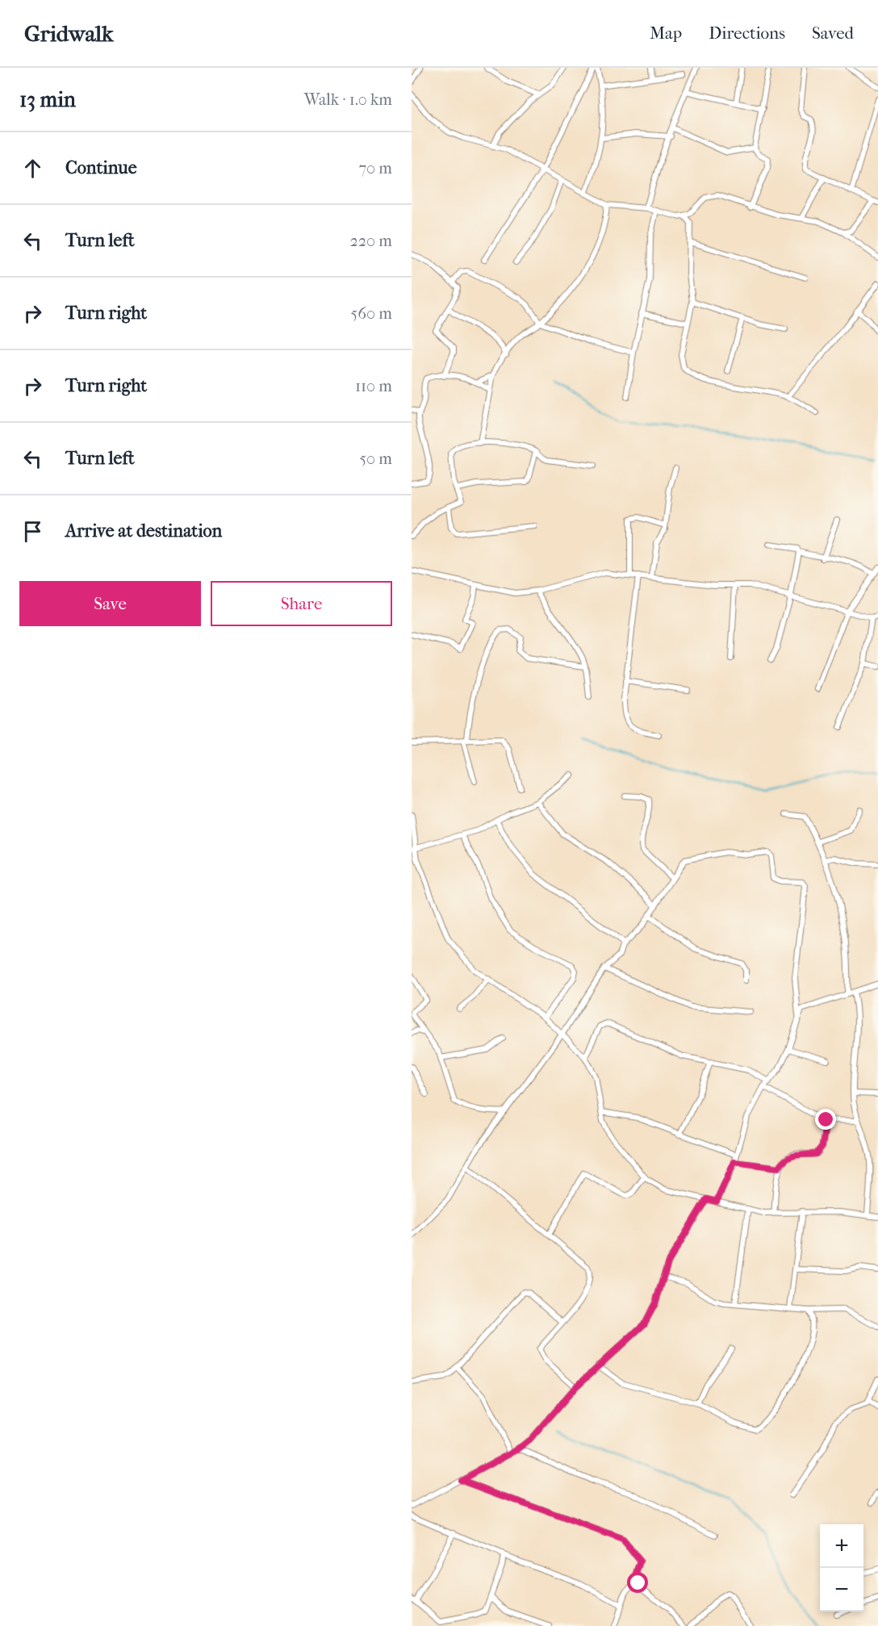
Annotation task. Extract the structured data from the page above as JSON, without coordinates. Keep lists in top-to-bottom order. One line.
{"page":{"header":"Gridwalk","nav":["Map","Directions","Saved"],"heading":["13 min","Walk · 1.0 km"],"list":[["Continue","70 m"],["Turn left","220 m"],["Turn right","560 m"],["Turn right","110 m"],["Turn left","50 m"],"Arrive at destination"],"buttons":["Save","Share"],"map_buttons":["+","−"]}}
